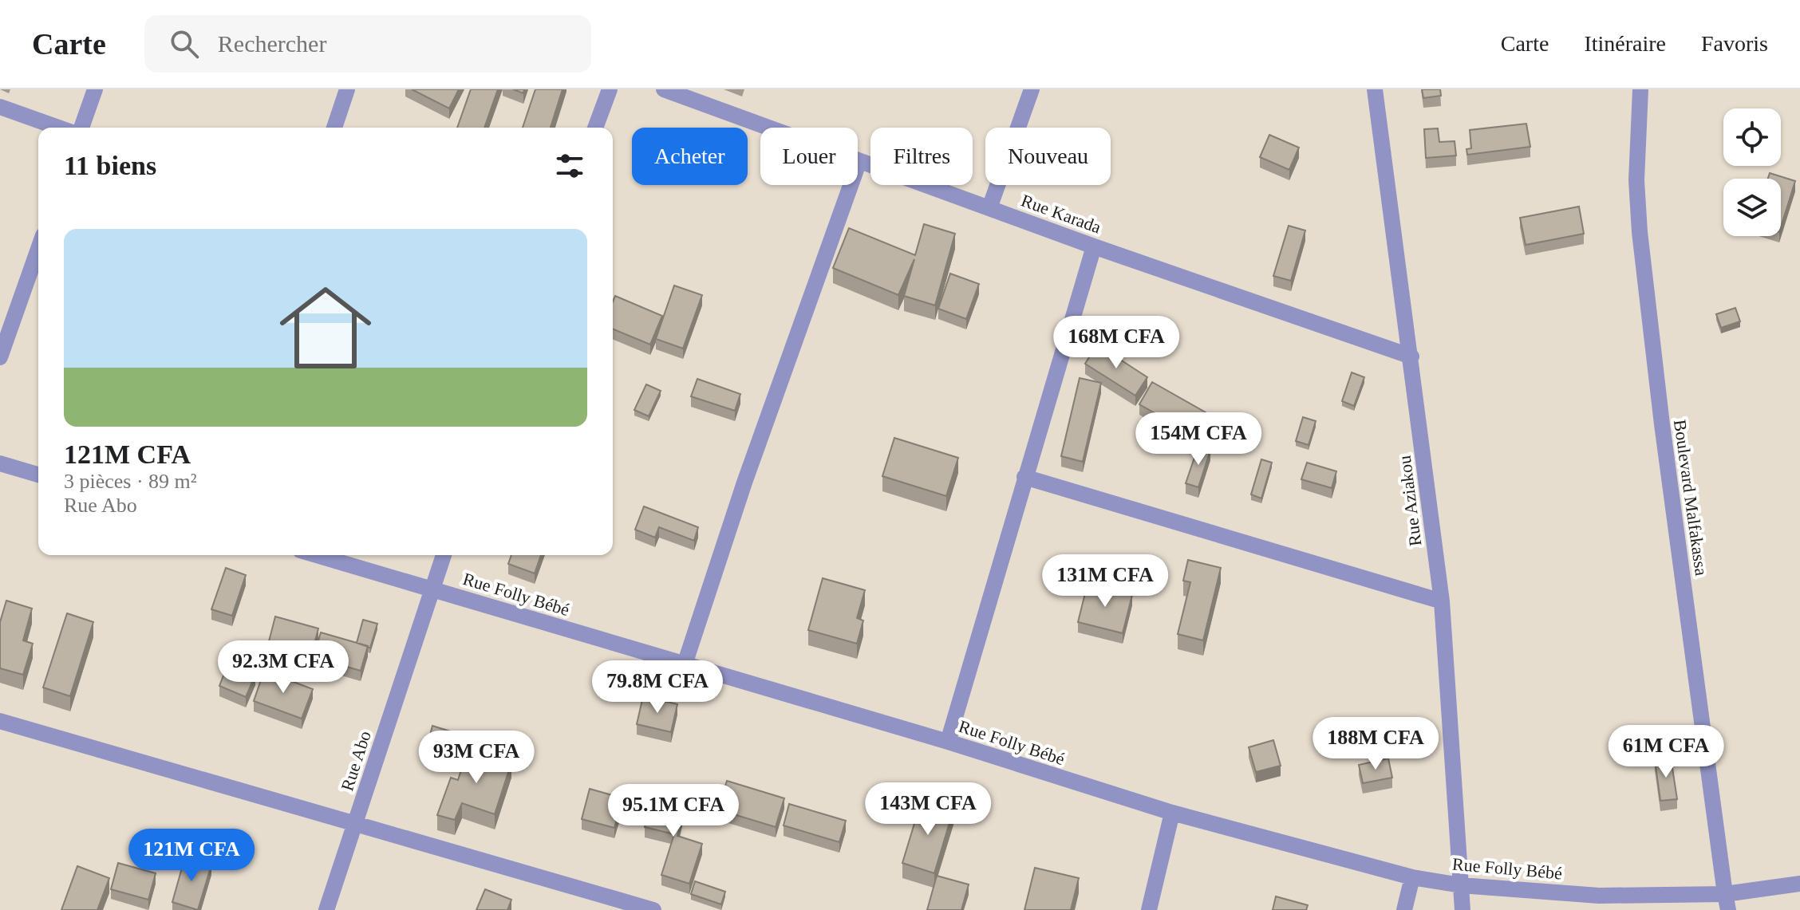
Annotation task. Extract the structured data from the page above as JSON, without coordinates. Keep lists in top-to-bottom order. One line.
{"streets":{"street":["Rue Karada","Boulevard Malfakassa","Rue Aziakou","Rue Folly Bébé","Rue Abo"]},"crossings":[["Rue Karada","Rue Aziakou"],["Boulevard Malfakassa","Rue Folly Bébé"],["Rue Aziakou","Rue Folly Bébé"],["Rue Folly Bébé","Rue Abo"]],"page":{"header":"Carte","search":"Rechercher","nav":["Carte","Itinéraire","Favoris"],"chip":["Acheter","Louer","Filtres","Nouveau"],"heading":"11 biens","list":[{"name":"121M CFA","note":"3 pièces · 89 m² · Rue Abo"}],"price":["168M CFA","154M CFA","131M CFA","92.3M CFA","79.8M CFA","188M CFA","61M CFA","93M CFA","143M CFA","95.1M CFA","121M CFA"]}}
